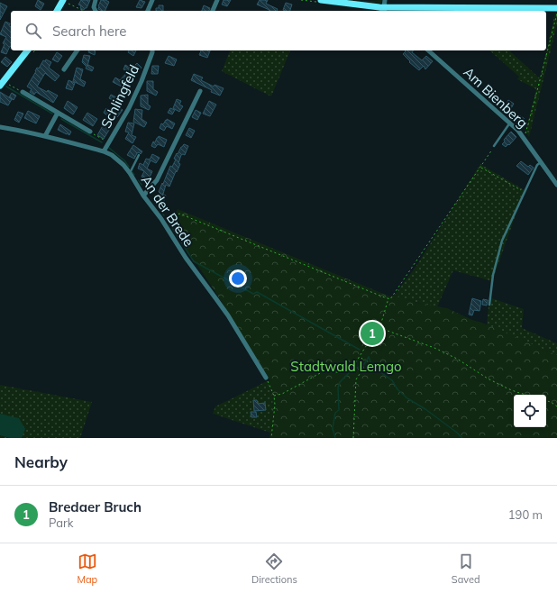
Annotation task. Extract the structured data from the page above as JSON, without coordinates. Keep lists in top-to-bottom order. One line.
{"streets":{"street":["Schlingfeld","Am Bienberg","An der Brede"]},"crossings":[["Schlingfeld","An der Brede"]],"parks":["Stadtwald Lemgo"],"page":{"search":"Search here","pins":"1","heading":"Nearby","list":[{"mark":"1","name":"Bredaer Bruch","note":"Park","value":"190 m"}],"nav":["Map","Directions","Saved"]}}
